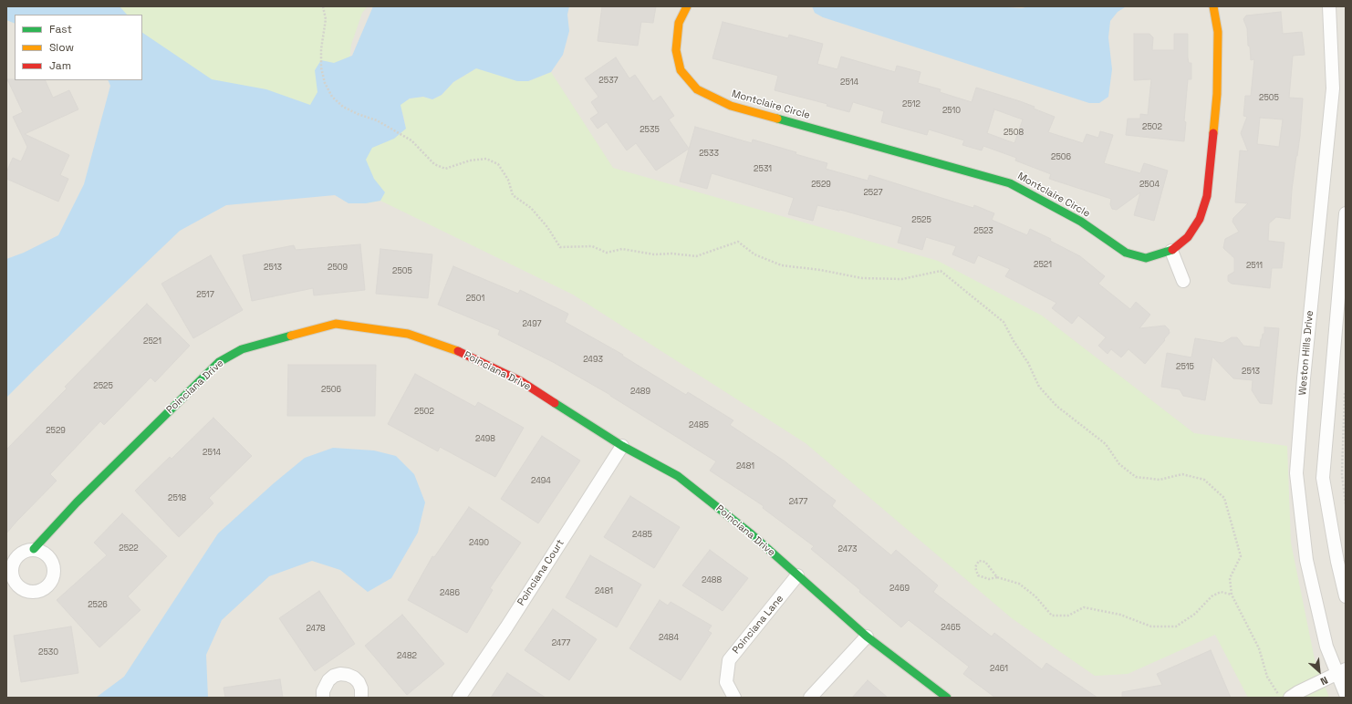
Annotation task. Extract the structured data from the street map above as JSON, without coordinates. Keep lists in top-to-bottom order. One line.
{"streets":{"street":["Montclaire Circle","Weston Hills Drive","Poinciana Drive","Poinciana Court","Poinciana Lane"]},"crossings":[["Poinciana Drive","Poinciana Court"],["Poinciana Drive","Poinciana Lane"]],"house_numbers":["2537","2514","2505","2512","2510","2502","2535","2508","2533","2506","2531","2529","2504","2527","2525","2523","2521","2511","2513","2509","2505","2517","2501","2497","2521","2493","2515","2513","2525","2506","2489","2502","2485","2529","2498","2514","2481","2494","2518","2477","2485","2490","2522","2473","2488","2469","2481","2486","2526","2465","2478","2484","2477","2530","2482","2461"],"legend":["Fast","Slow","Jam"],"north":"bottom right"}
